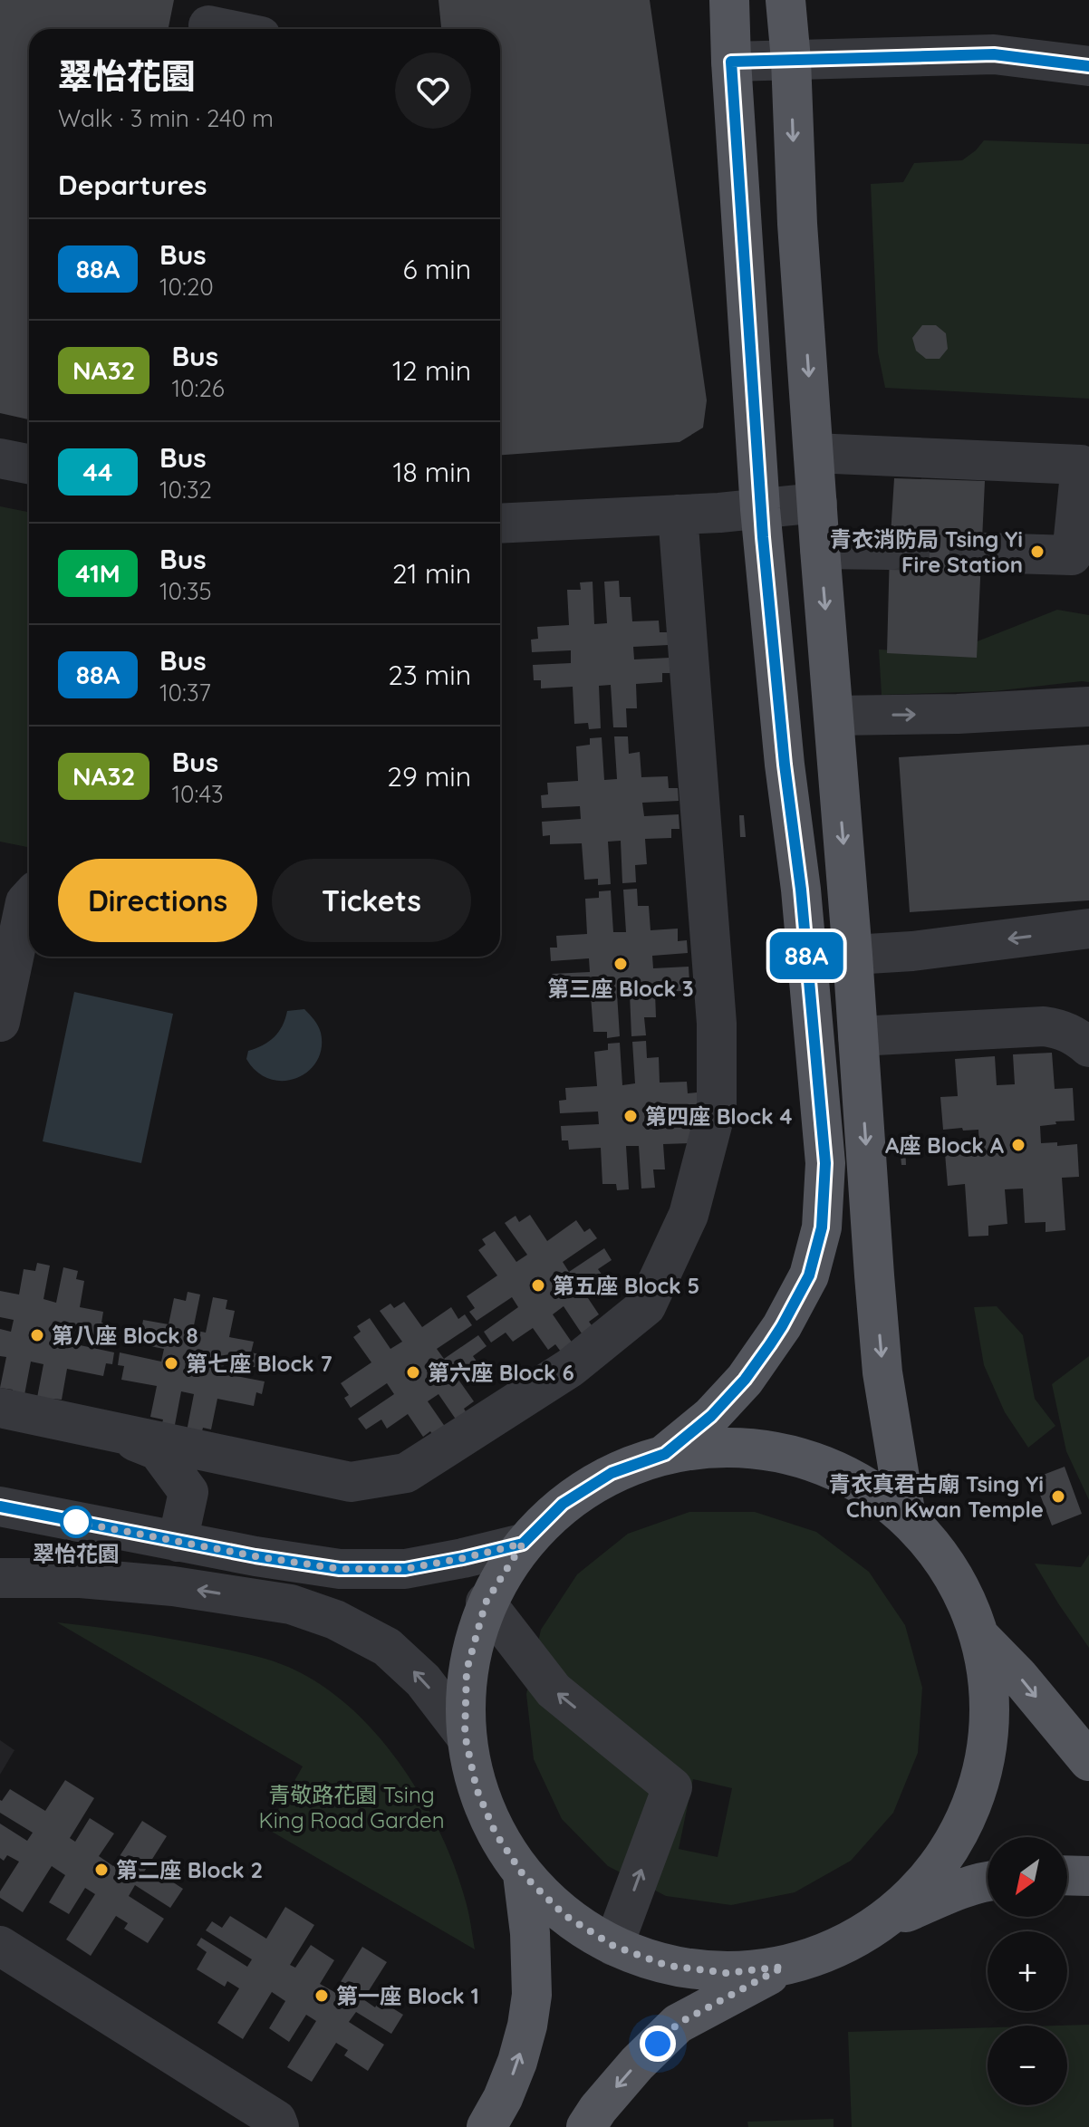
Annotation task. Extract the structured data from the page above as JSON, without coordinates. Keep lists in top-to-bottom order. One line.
{"parks":["青敬路花園 Tsing King Road Garden"],"places":["青衣消防局 Tsing Yi Fire Station","第三座 Block 3","第四座 Block 4","A座 Block A","第五座 Block 5","第八座 Block 8","第七座 Block 7","第六座 Block 6","青衣真君古廟 Tsing Yi Chun Kwan Temple","翠怡花園","第二座 Block 2","第一座 Block 1"],"lines":["bus line 88A"],"north":"bottom left","page":{"on_map":"88A","heading":[["翠怡花園","Walk · 3 min · 240 m"],"Departures"],"list":[{"mark":"88A","name":"Bus","note":"10:20","value":"6 min"},{"mark":"NA32","name":"Bus","note":"10:26","value":"12 min"},{"mark":"44","name":"Bus","note":"10:32","value":"18 min"},{"mark":"41M","name":"Bus","note":"10:35","value":"21 min"},{"mark":"88A","name":"Bus","note":"10:37","value":"23 min"},{"mark":"NA32","name":"Bus","note":"10:43","value":"29 min"}],"buttons":["Directions","Tickets"],"map_buttons":["+","−"]}}
